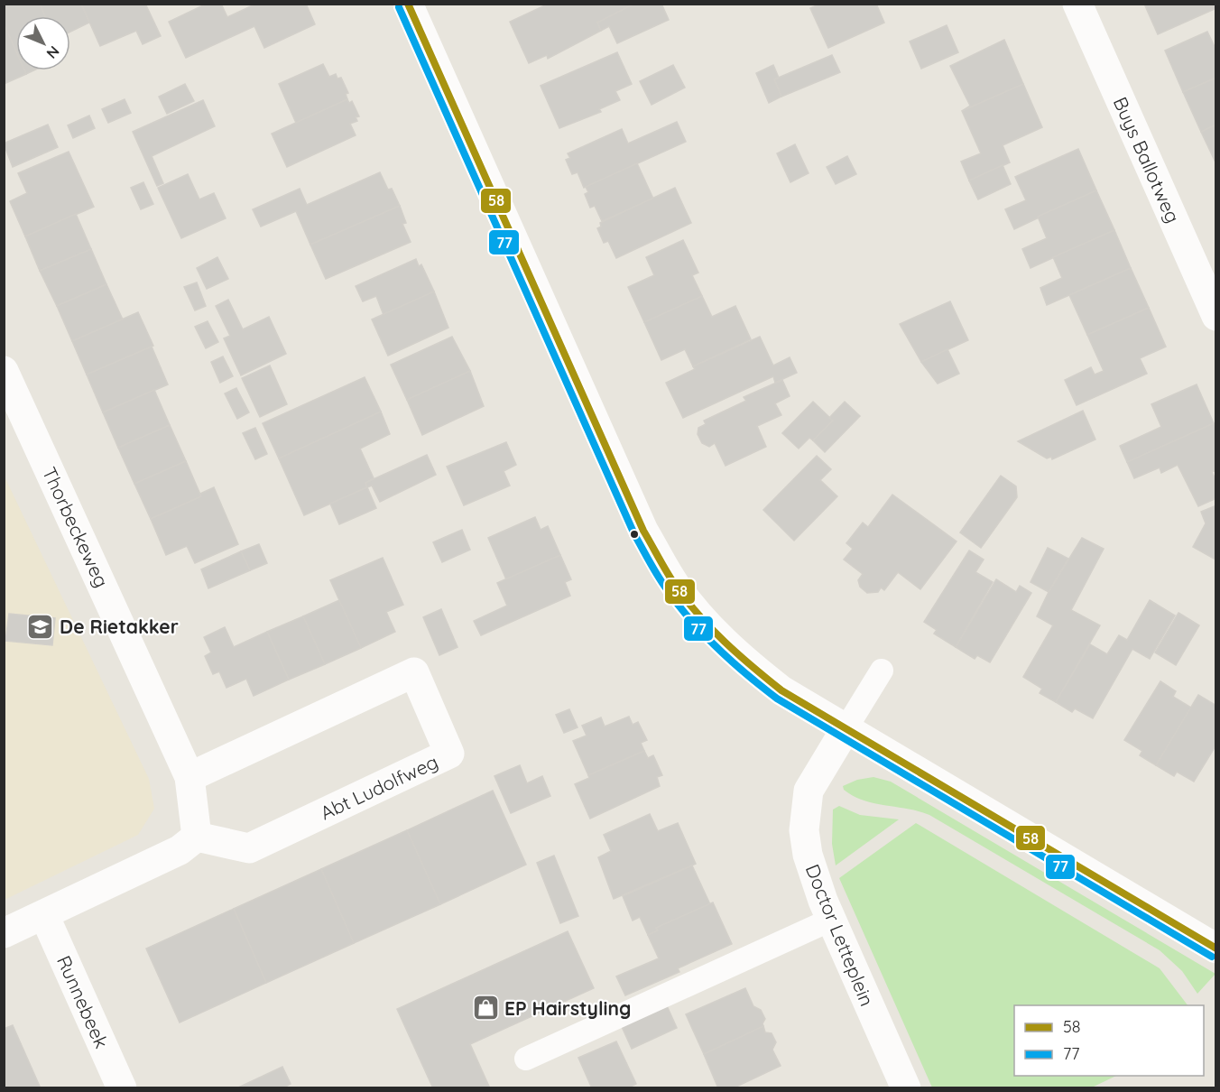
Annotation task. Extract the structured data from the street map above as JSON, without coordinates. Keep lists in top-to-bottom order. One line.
{"streets":{"street":["Buys Ballotweg","Thorbeckeweg","Abt Ludolfweg","Doctor Letteplein","Runnebeek"]},"crossings":[["Thorbeckeweg","Abt Ludolfweg"]],"places":{"school or university":["De Rietakker"],"shop":["EP Hairstyling"]},"lines":["transit line 58","transit line 77"],"legend":["58","77"],"north":"bottom right"}
